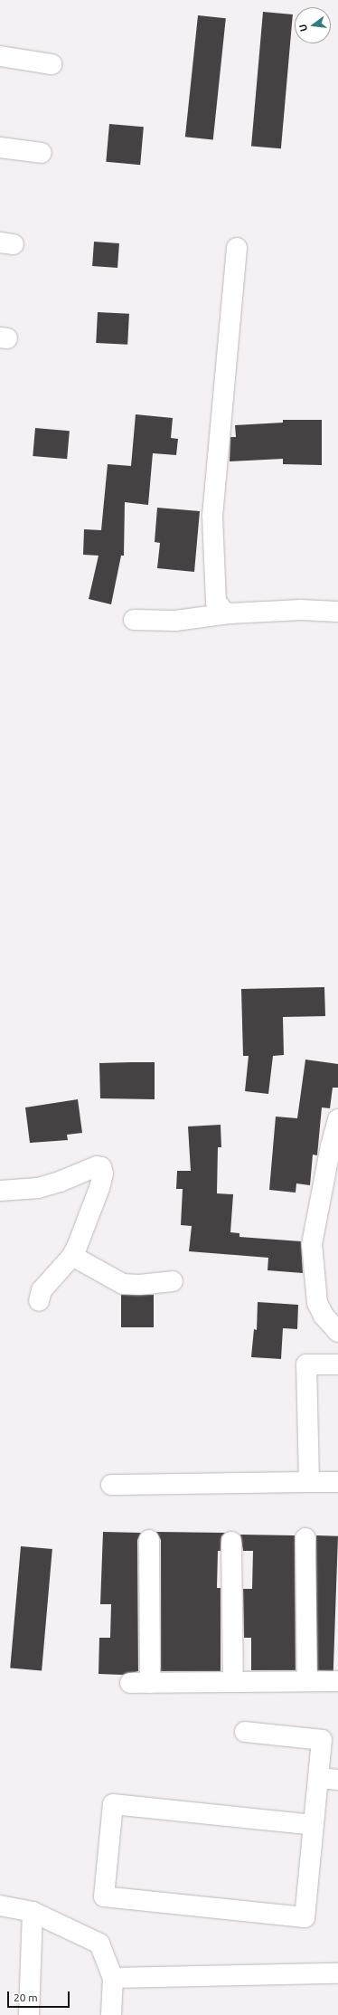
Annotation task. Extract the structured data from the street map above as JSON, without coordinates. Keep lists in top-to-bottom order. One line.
{"scale_bar":"20 m","north":"left"}
